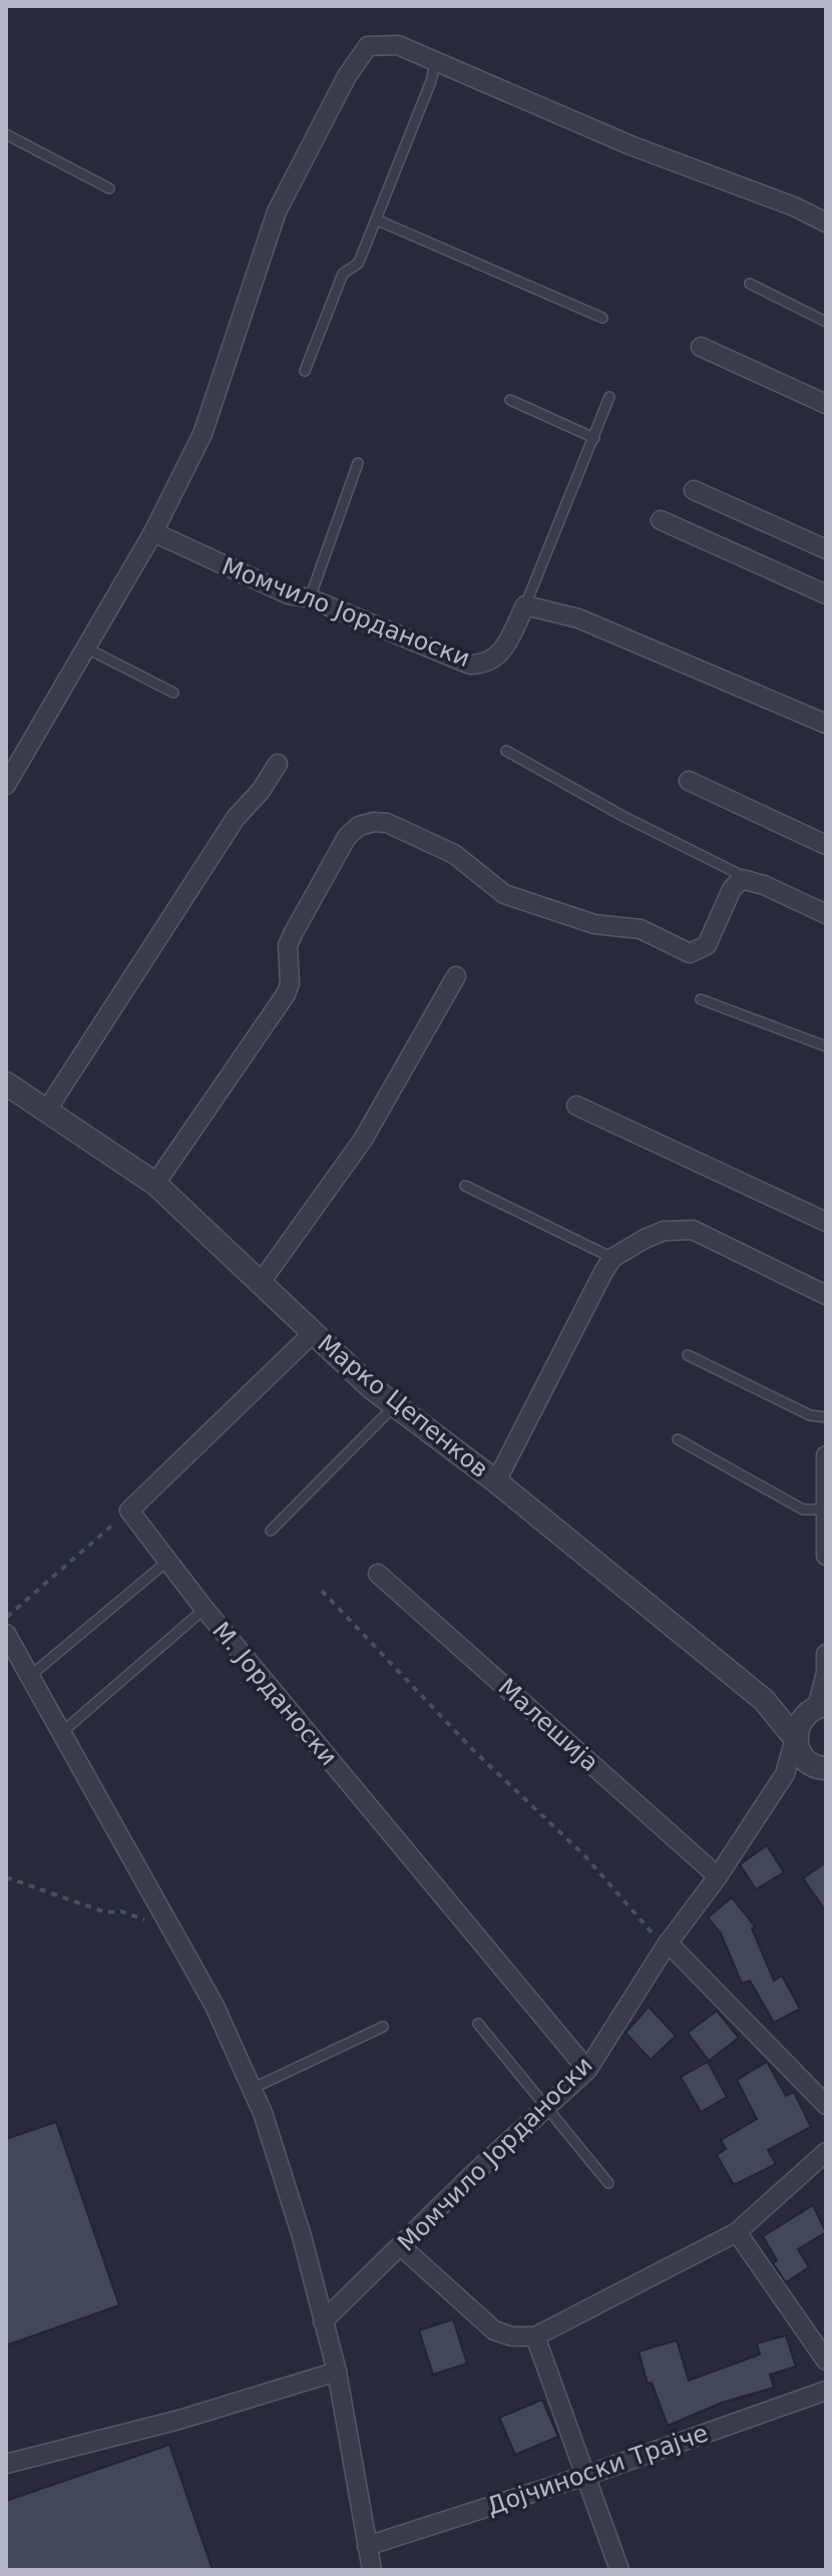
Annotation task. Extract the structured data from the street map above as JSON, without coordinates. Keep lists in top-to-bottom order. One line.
{"streets":{"street":["Момчило Јорданоски","Марко Цепенков","М. Јорданоски","Малешија","Дојчиноски Трајче"]},"crossings":[["Момчило Јорданоски","М. Јорданоски"],["Момчило Јорданоски","Малешија"]]}
